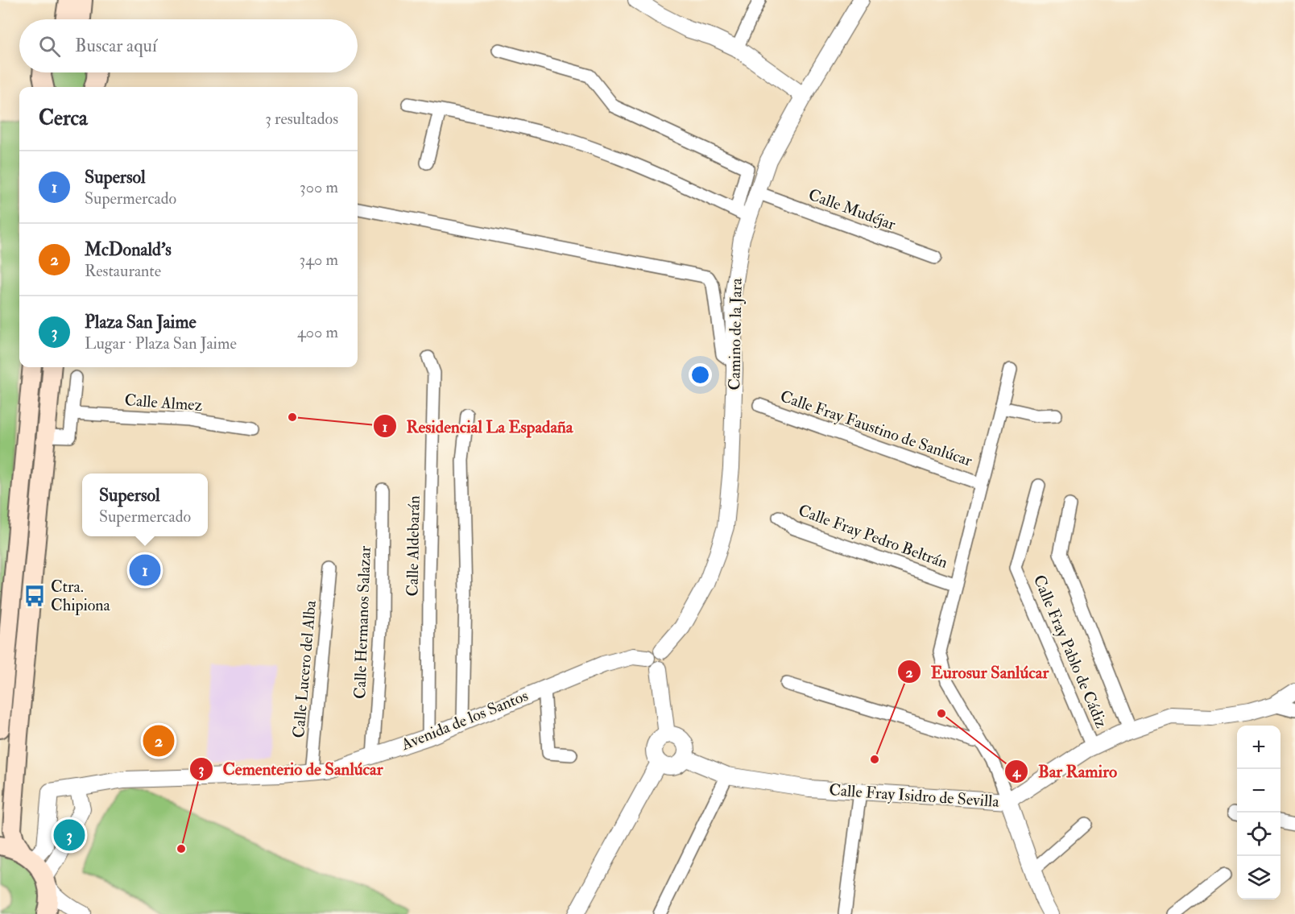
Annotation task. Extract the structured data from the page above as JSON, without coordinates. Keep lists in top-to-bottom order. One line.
{"streets":{"street":["Calle Mudéjar","Camino de la Jara","Calle Almez","Calle Fray Faustino de Sanlúcar","Calle Fray Pedro Beltrán","Calle Aldebarán","Calle Hermanos Salazar","Calle Fray Pablo de Cádiz","Calle Lucero del Alba","Avenida de los Santos","Calle Fray Isidro de Sevilla"]},"crossings":[["Calle Mudéjar","Camino de la Jara"],["Camino de la Jara","Avenida de los Santos"],["Calle Aldebarán","Avenida de los Santos"],["Calle Hermanos Salazar","Avenida de los Santos"],["Calle Fray Pablo de Cádiz","Calle Fray Isidro de Sevilla"],["Calle Lucero del Alba","Avenida de los Santos"]],"places":{"other":["Residencial La Espadaña","Bar Ramiro","Eurosur Sanlúcar","Cementerio de Sanlúcar"],"bus stop":["Ctra. Chipiona"]},"page":{"search":"Buscar aquí","heading":["Cerca","3 resultados"],"list":[{"mark":"1","name":"Supersol","note":"Supermercado","value":"300 m"},{"mark":"2","name":"McDonald's","note":"Restaurante","value":"340 m"},{"mark":"3","name":"Plaza San Jaime","note":"Lugar · Plaza San Jaime","value":"400 m"}],"popup":["Supersol","Supermercado"],"pins":["1","2","3"],"map_buttons":["+","−"]}}
